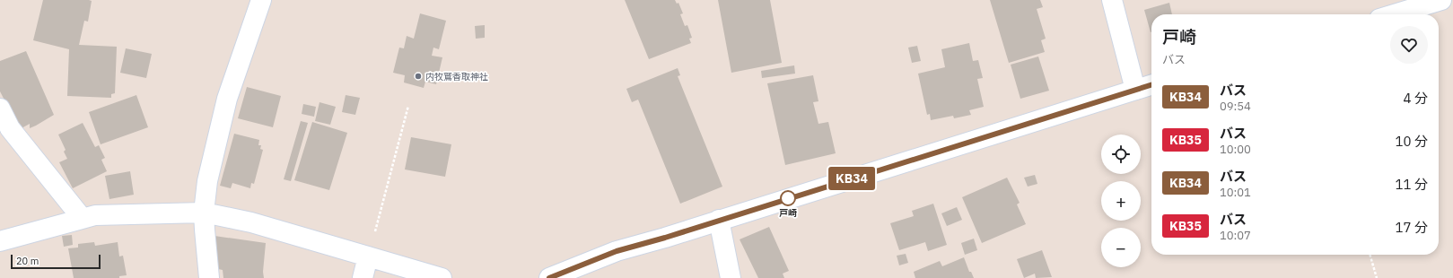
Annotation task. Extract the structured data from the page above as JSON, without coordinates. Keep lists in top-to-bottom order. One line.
{"places":["内牧鷲香取神社","戸崎"],"lines":["bus line KB34"],"scale_bar":"20 m","page":{"on_map":"KB34","heading":["戸崎","バス"],"list":[{"mark":"KB34","name":"バス","note":"09:54","value":"4 分"},{"mark":"KB35","name":"バス","note":"10:00","value":"10 分"},{"mark":"KB34","name":"バス","note":"10:01","value":"11 分"},{"mark":"KB35","name":"バス","note":"10:07","value":"17 分"}],"map_buttons":["+","−"],"scale":"20 m"}}
